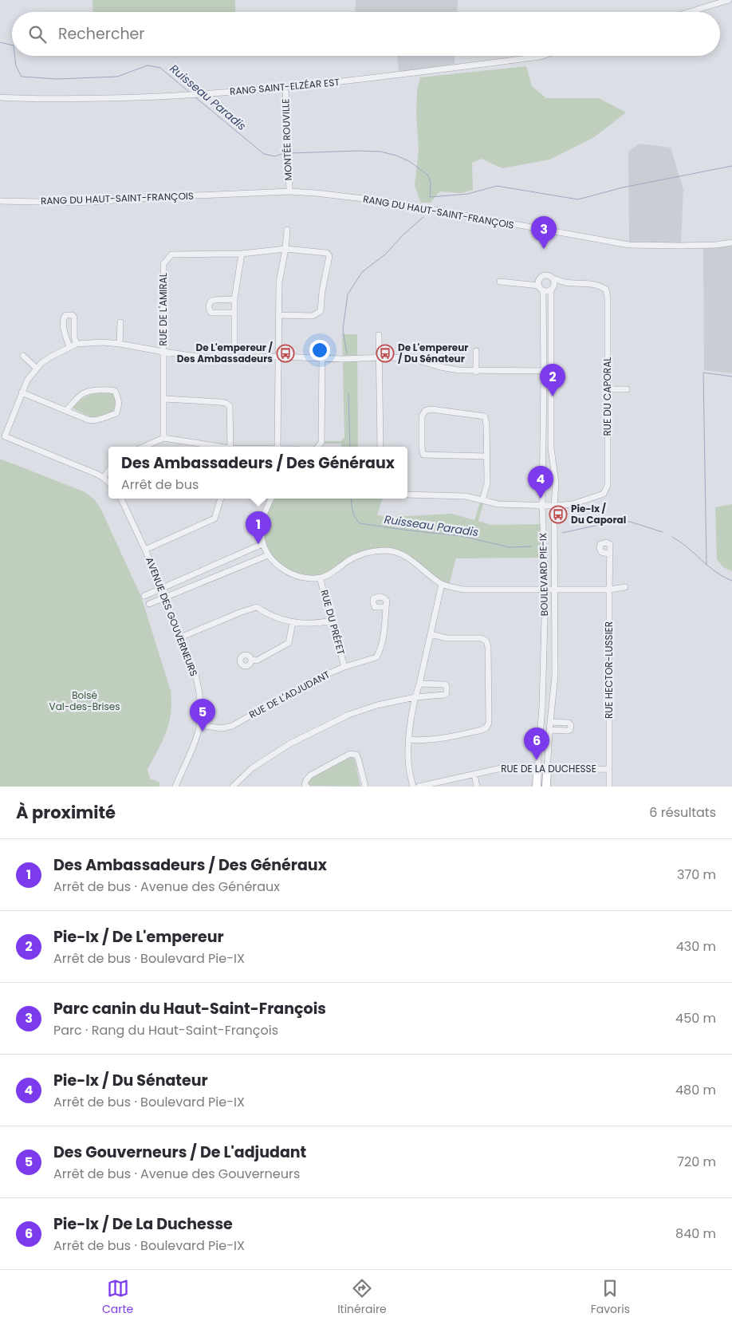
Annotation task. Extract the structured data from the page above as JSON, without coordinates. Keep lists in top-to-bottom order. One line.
{"streets":{"highway":["BOULEVARD PIE-IX"],"street":["RANG SAINT-ELZÉAR EST","MONTÉE ROUVILLE","RANG DU HAUT-SAINT-FRANÇOIS","RUE DE L'AMIRAL","RUE DU CAPORAL","AVENUE DES GOUVERNEURS","RUE DU PRÉFET","RUE HECTOR-LUSSIER","RUE DE L'ADJUDANT","RUE DE LA DUCHESSE"]},"crossings":[["RANG SAINT-ELZÉAR EST","MONTÉE ROUVILLE"],["MONTÉE ROUVILLE","RANG DU HAUT-SAINT-FRANÇOIS"],["RUE DU CAPORAL","BOULEVARD PIE-IX"],["BOULEVARD PIE-IX","RUE DE LA DUCHESSE"],["AVENUE DES GOUVERNEURS","RUE DE L'ADJUDANT"],["RUE DU PRÉFET","RUE DE L'ADJUDANT"],["RUE HECTOR-LUSSIER","RUE DE LA DUCHESSE"]],"water":["Ruisseau Paradis"],"parks":["Boisé Val-des-Brises"],"places":{"bus stop":["De L'empereur / Des Ambassadeurs","De L'empereur / Du Sénateur","Pie-Ix / Du Caporal"]},"page":{"search":"Rechercher","pins":["3","2","4","1","5","6"],"popup":["Des Ambassadeurs / Des Généraux","Arrêt de bus"],"heading":["À proximité","6 résultats"],"list":[{"mark":"1","name":"Des Ambassadeurs / Des Généraux","note":"Arrêt de bus · Avenue des Généraux","value":"370 m"},{"mark":"2","name":"Pie-Ix / De L'empereur","note":"Arrêt de bus · Boulevard Pie-IX","value":"430 m"},{"mark":"3","name":"Parc canin du Haut-Saint-François","note":"Parc · Rang du Haut-Saint-François","value":"450 m"},{"mark":"4","name":"Pie-Ix / Du Sénateur","note":"Arrêt de bus · Boulevard Pie-IX","value":"480 m"},{"mark":"5","name":"Des Gouverneurs / De L'adjudant","note":"Arrêt de bus · Avenue des Gouverneurs","value":"720 m"},{"mark":"6","name":"Pie-Ix / De La Duchesse","note":"Arrêt de bus · Boulevard Pie-IX","value":"840 m"}],"nav":["Carte","Itinéraire","Favoris"]}}
